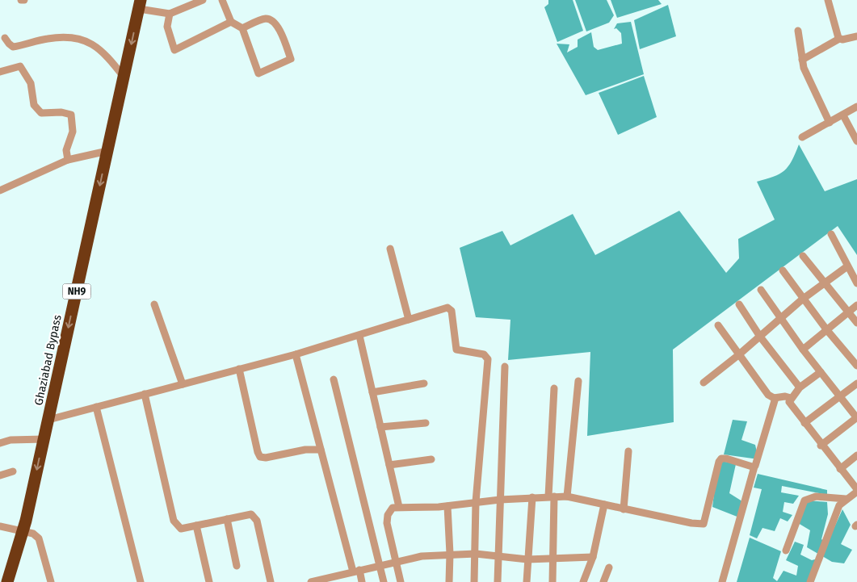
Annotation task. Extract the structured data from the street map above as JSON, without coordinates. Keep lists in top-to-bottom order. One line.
{"streets":{"highway":["NH9","Ghaziabad Bypass"]},"one_way":["Ghaziabad Bypass"]}
